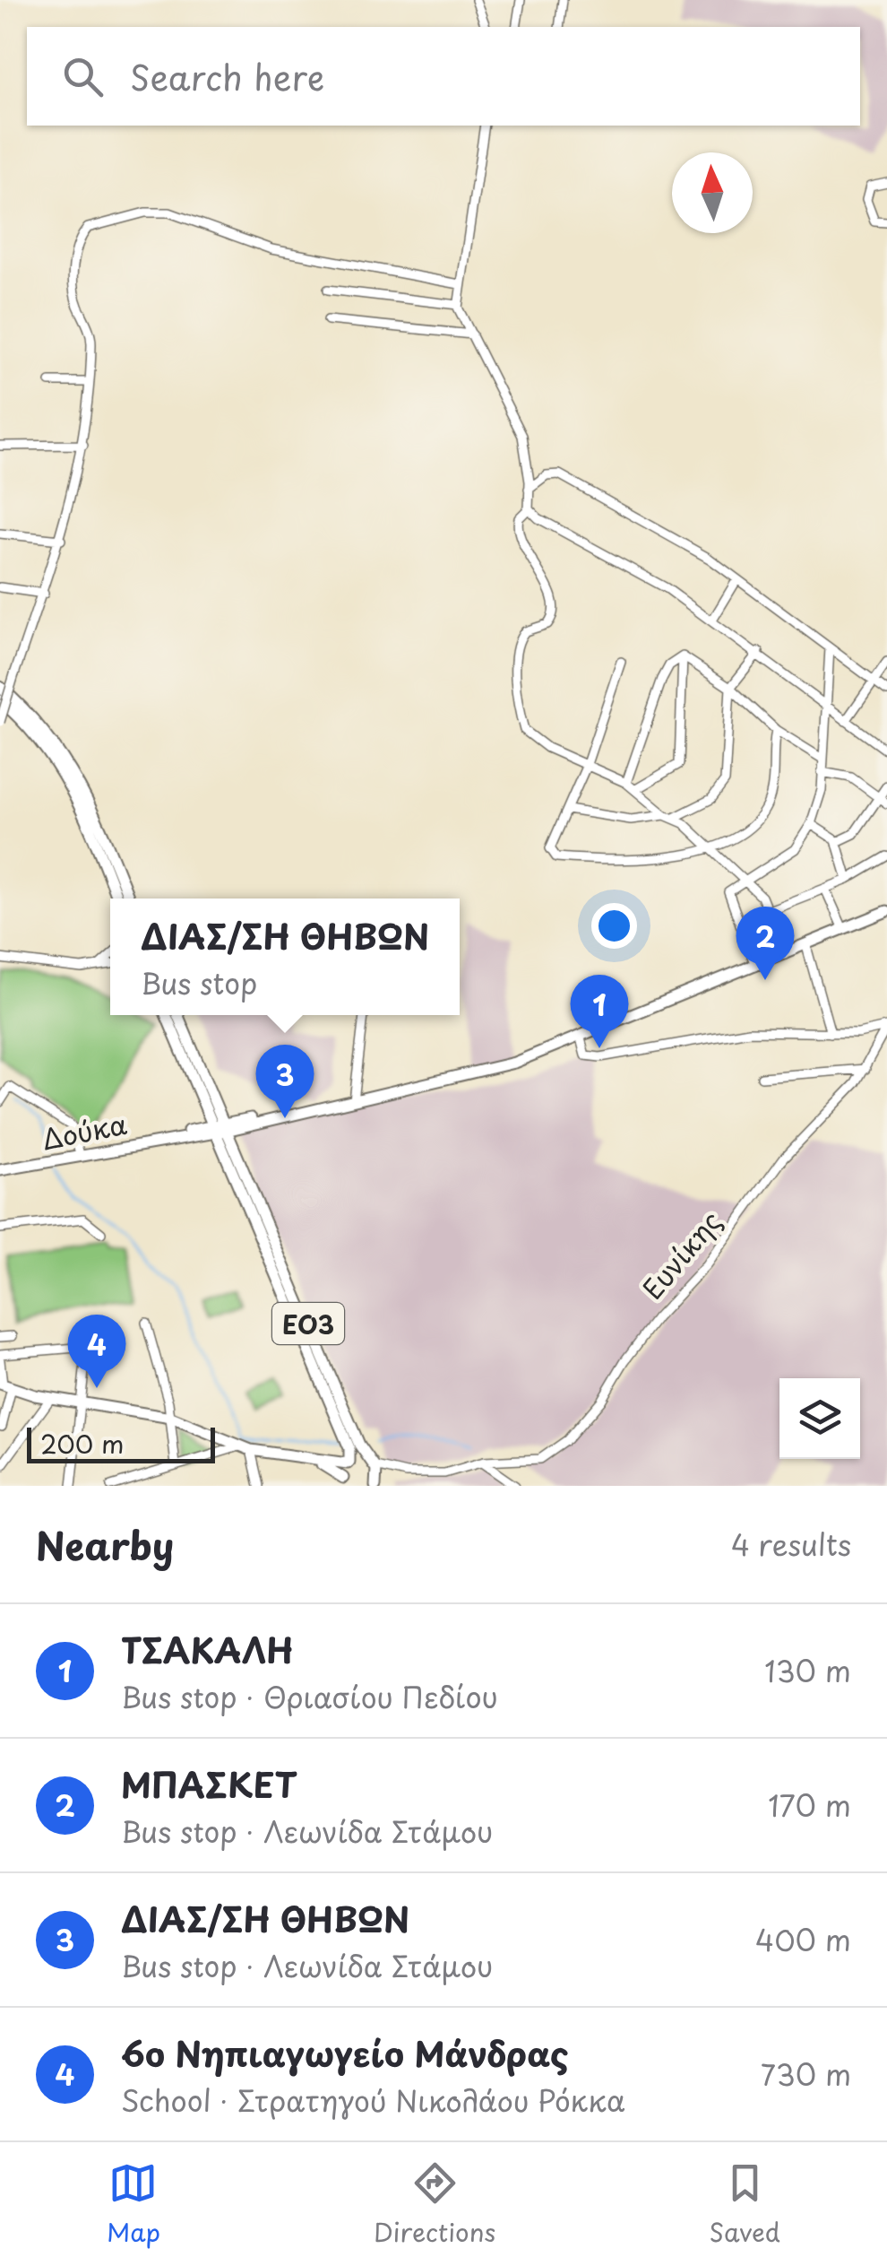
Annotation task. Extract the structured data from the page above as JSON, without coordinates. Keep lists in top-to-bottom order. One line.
{"streets":{"main road":["Δούκα","ΕΟ3"],"street":["Ευνίκης"]},"crossings":[["Δούκα","ΕΟ3"]],"scale_bar":"200 m","north":"top","page":{"search":"Search here","popup":["ΔΙΑΣ/ΣΗ ΘΗΒΩΝ","Bus stop"],"pins":["2","1","3","4"],"scale":"200 m","heading":["Nearby","4 results"],"list":[{"mark":"1","name":"ΤΣΑΚΑΛΗ","note":"Bus stop · Θριασίου Πεδίου","value":"130 m"},{"mark":"2","name":"ΜΠΑΣΚΕΤ","note":"Bus stop · Λεωνίδα Στάμου","value":"170 m"},{"mark":"3","name":"ΔΙΑΣ/ΣΗ ΘΗΒΩΝ","note":"Bus stop · Λεωνίδα Στάμου","value":"400 m"},{"mark":"4","name":"6ο Νηπιαγωγείο Μάνδρας","note":"School · Στρατηγού Νικολάου Ρόκκα","value":"730 m"}],"nav":["Map","Directions","Saved"]}}
